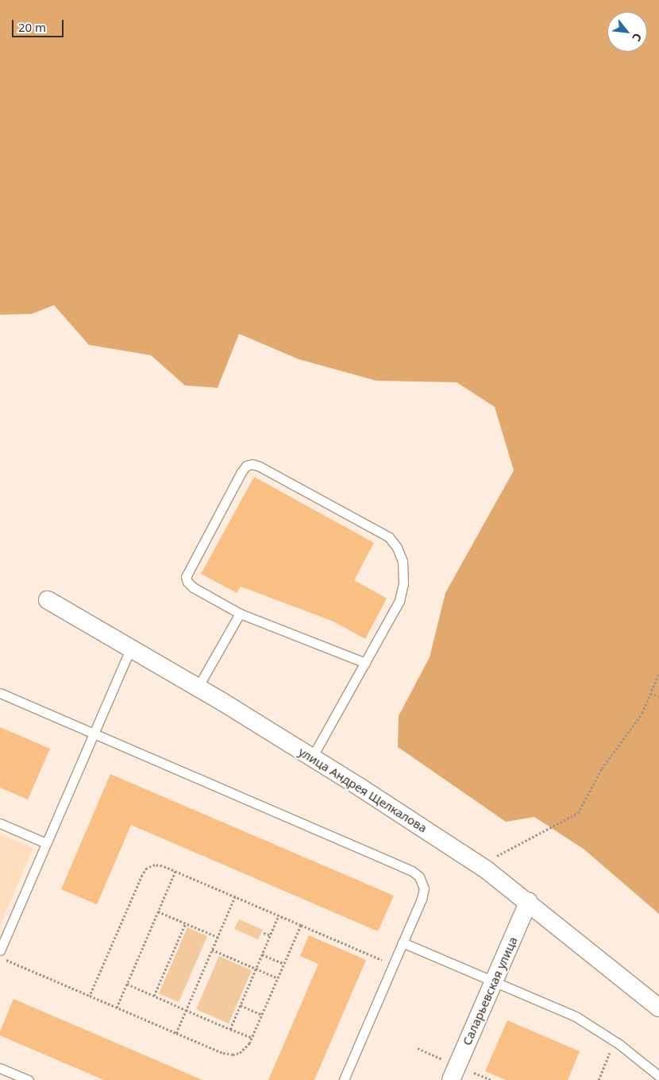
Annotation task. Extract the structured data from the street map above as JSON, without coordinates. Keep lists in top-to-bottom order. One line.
{"streets":{"street":["улица Андрея Щелкалова","Саларьевская улица"]},"crossings":[["улица Андрея Щелкалова","Саларьевская улица"]],"scale_bar":"20 m","north":"bottom right"}
